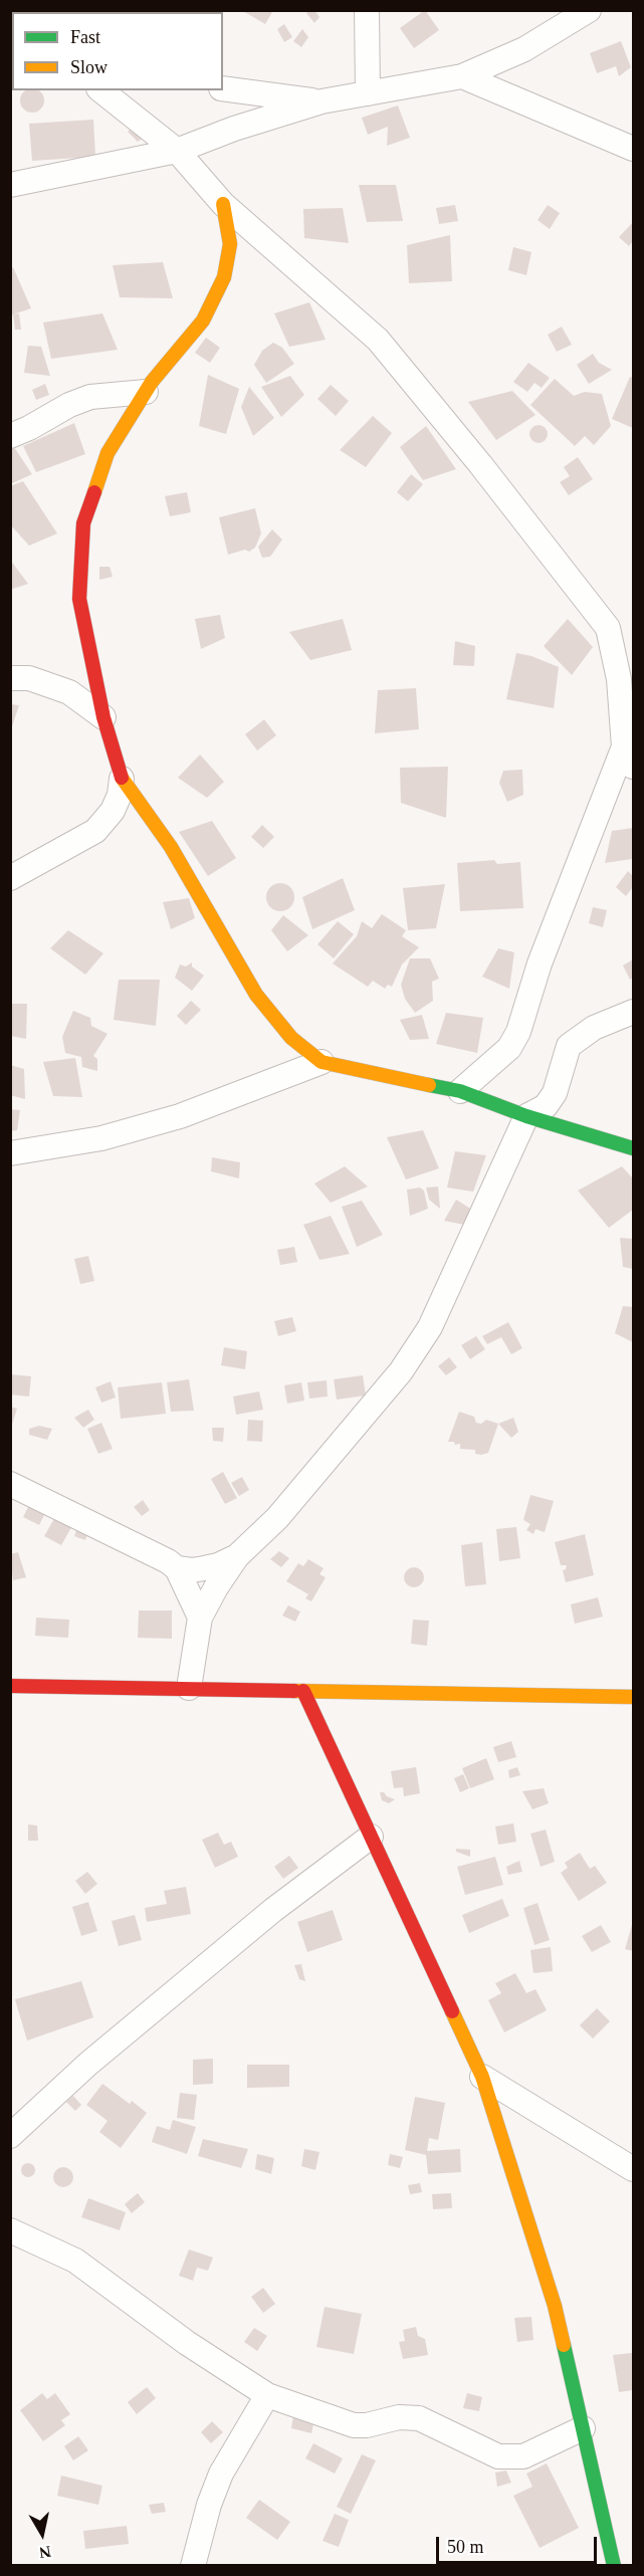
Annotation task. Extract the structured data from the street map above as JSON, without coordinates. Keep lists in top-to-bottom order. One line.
{"legend":["Fast","Slow"],"scale_bar":"50 m","north":"bottom"}
